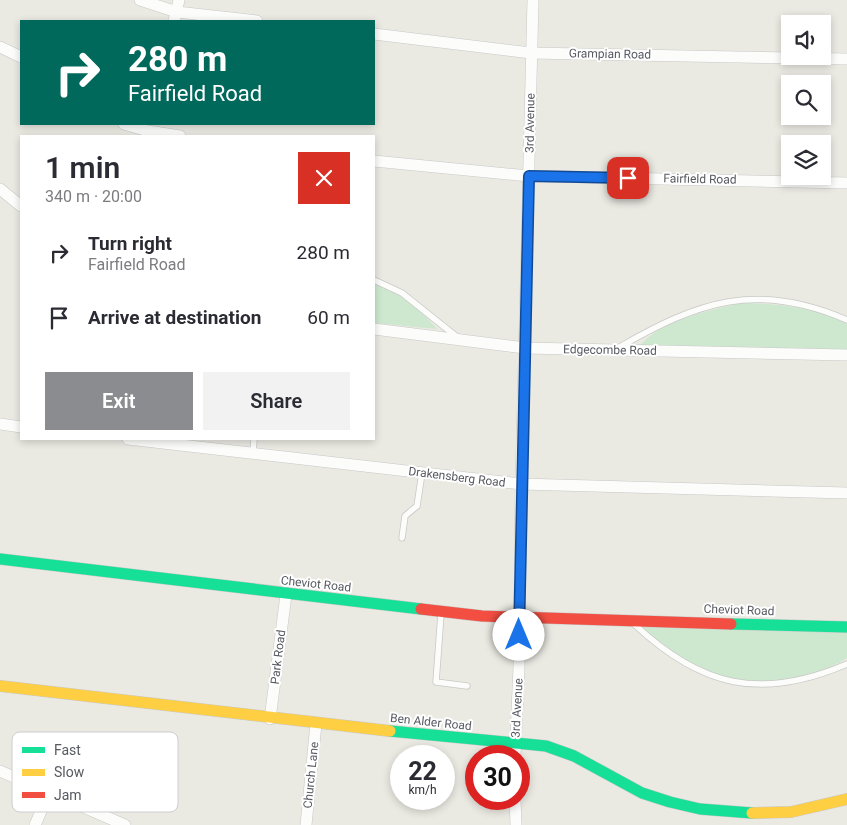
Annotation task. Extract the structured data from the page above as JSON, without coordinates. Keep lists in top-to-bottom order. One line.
{"streets":{"street":["Grampian Road","3rd Avenue","Fairfield Road","Edgecombe Road","Drakensberg Road","Cheviot Road","Park Road","Ben Alder Road","Church Lane"]},"crossings":[["Grampian Road","3rd Avenue"],["3rd Avenue","Fairfield Road"],["3rd Avenue","Edgecombe Road"],["3rd Avenue","Drakensberg Road"],["3rd Avenue","Cheviot Road"],["3rd Avenue","Ben Alder Road"],["Cheviot Road","Park Road"],["Park Road","Ben Alder Road"],["Ben Alder Road","Church Lane"]],"legend":["Fast","Slow","Jam"],"page":{"turn":["280 m","Fairfield Road"],"heading":["1 min","340 m · 20:00"],"list":[{"name":"Turn right","note":"Fairfield Road","value":"280 m"},{"name":"Arrive at destination","value":"60 m"}],"buttons":["Exit","Share"],"speed":"22 km/h","limit":"30"}}
